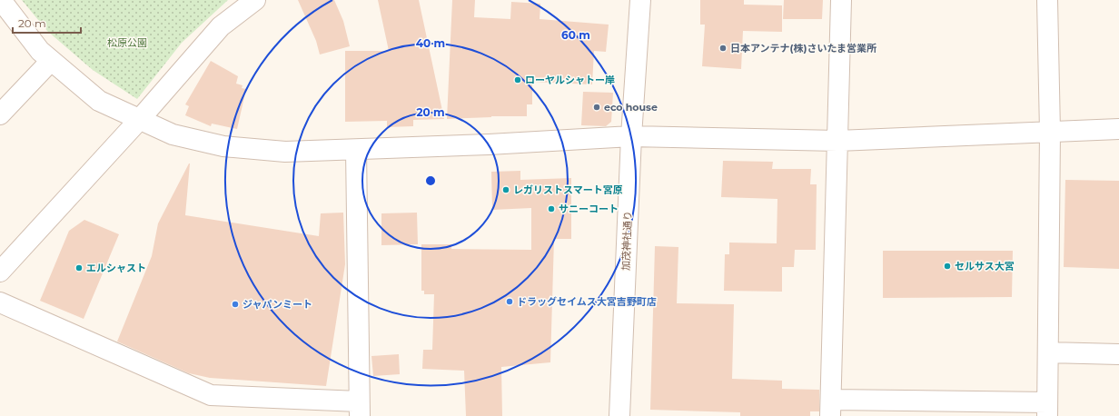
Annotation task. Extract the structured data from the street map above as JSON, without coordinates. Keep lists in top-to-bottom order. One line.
{"streets":{"street":["加茂神社通り"]},"parks":["松原公園"],"places":["日本アンテナ(株)さいたま営業所","ローヤルシャトー岸","eco house","レガリストスマート宮原","サニーコート","セルサス大宮","エルシャスト","ドラッグセイムス大宮吉野町店","ジャパンミート"],"scale_bar":"20 m","rings":["60 m","40 m","20 m"]}
